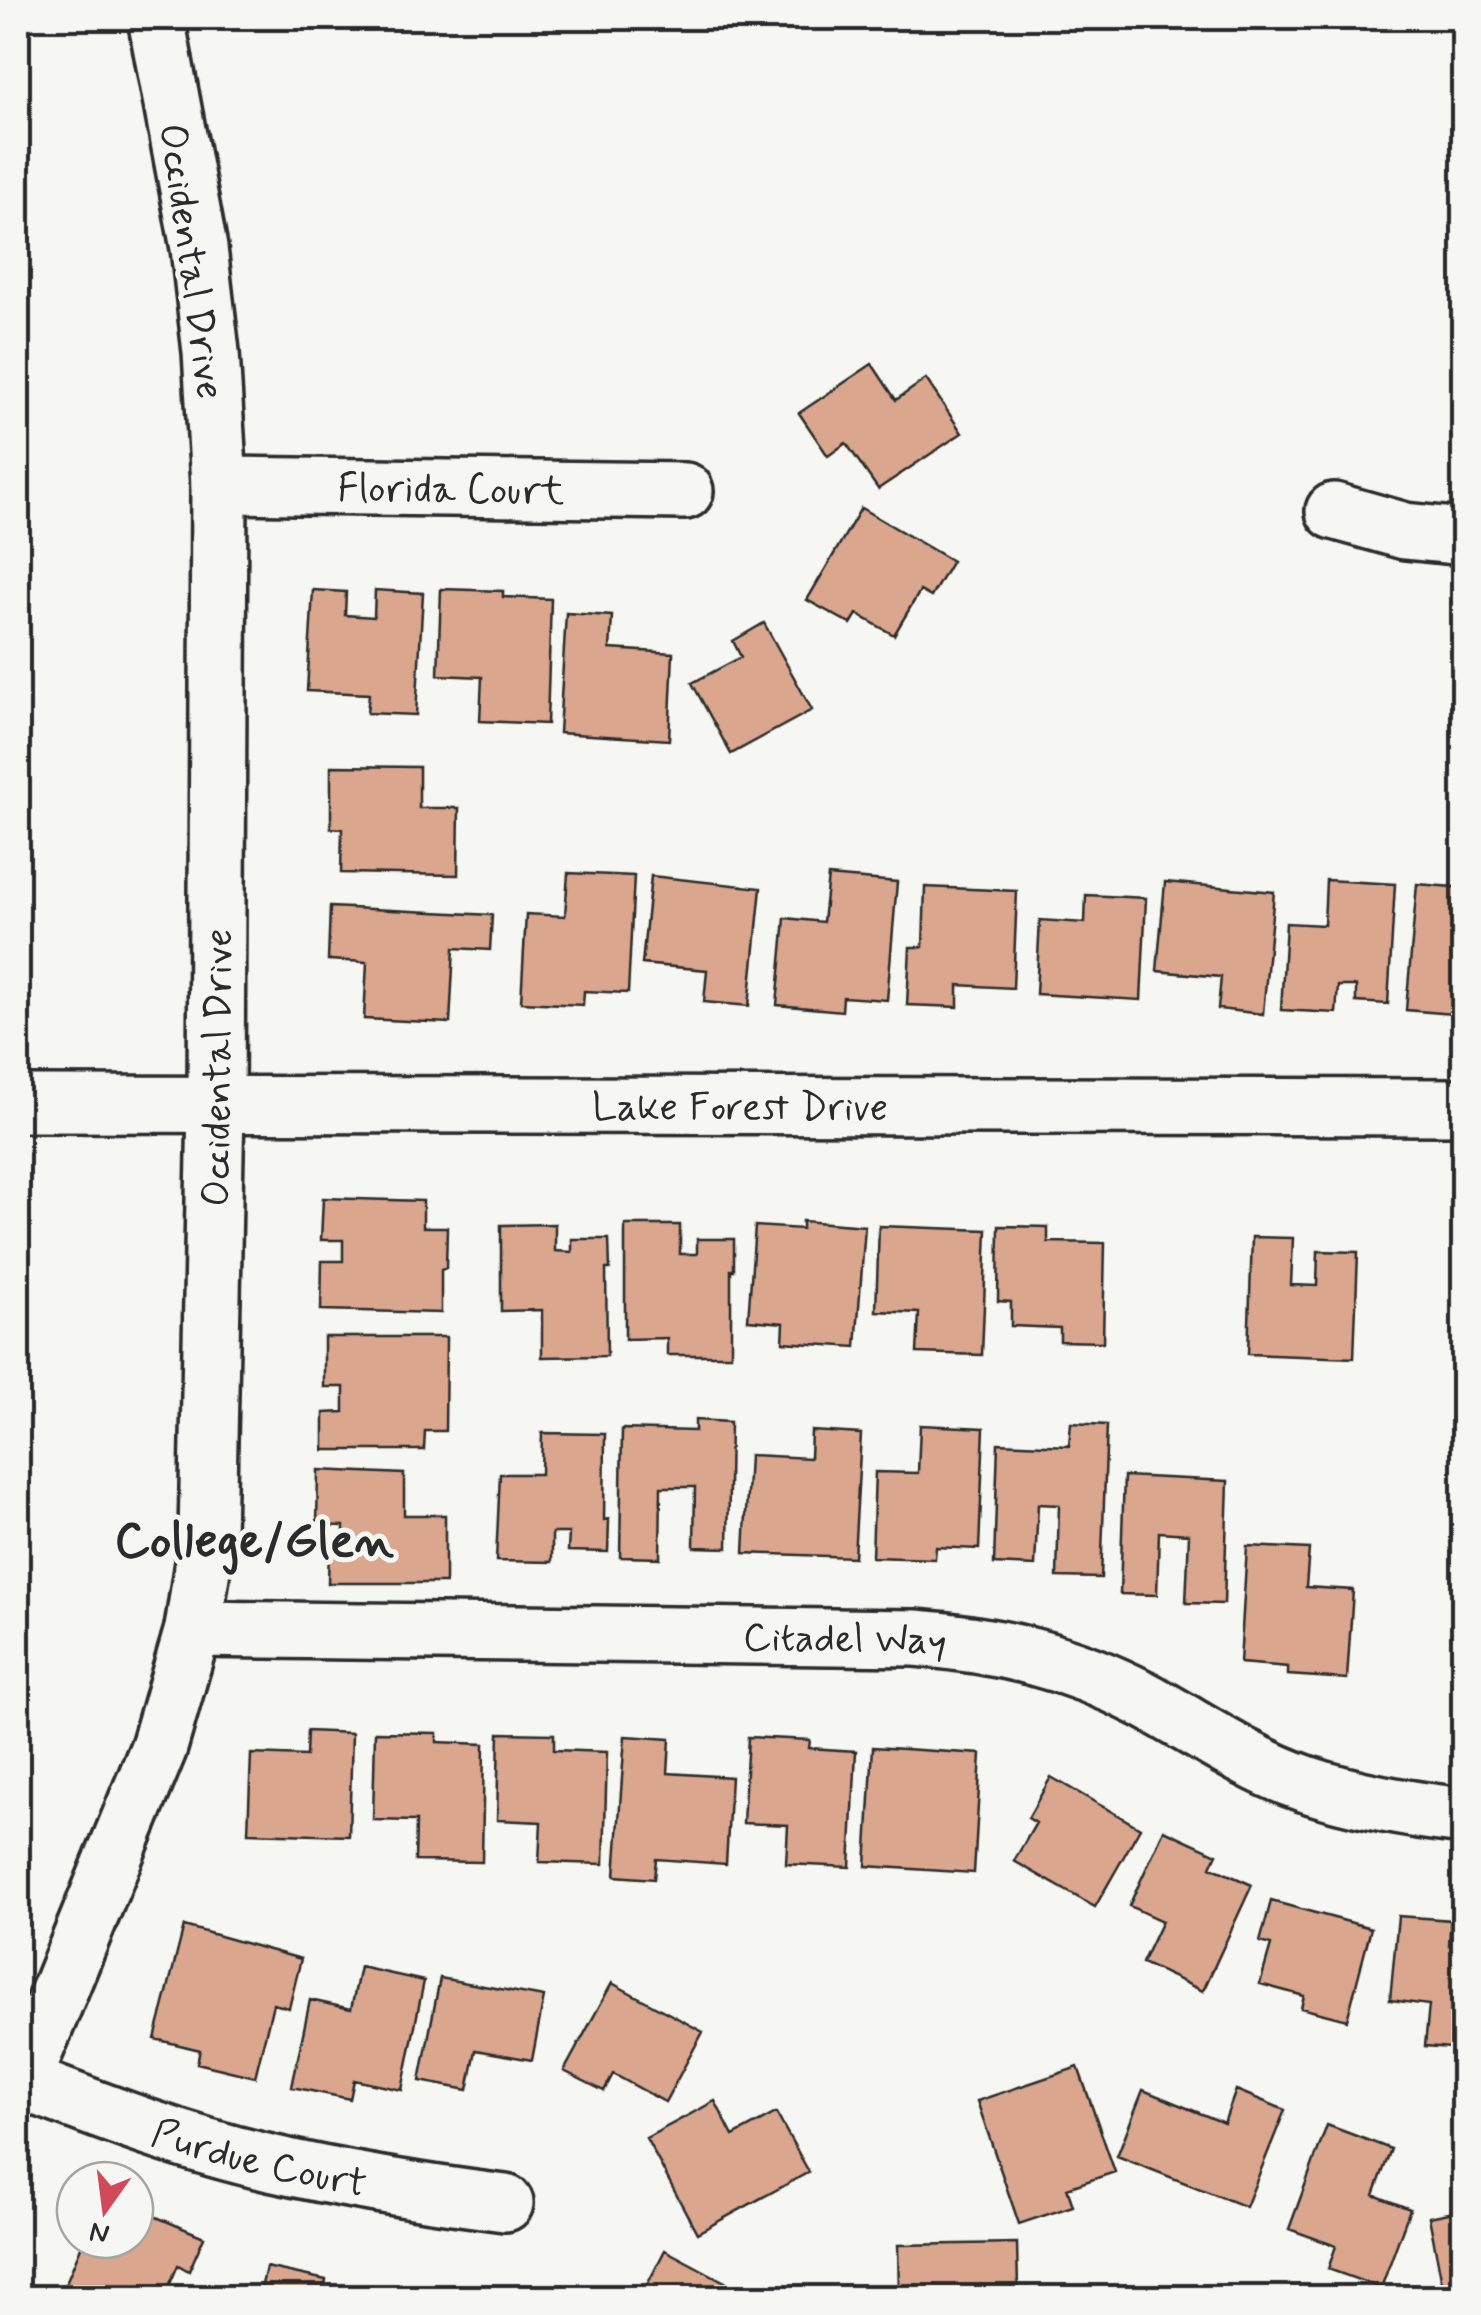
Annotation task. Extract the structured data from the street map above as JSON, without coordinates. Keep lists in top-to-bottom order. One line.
{"streets":{"street":["Occidental Drive","Florida Court","Lake Forest Drive","Citadel Way","Purdue Court"]},"crossings":[["Occidental Drive","Florida Court"],["Occidental Drive","Lake Forest Drive"],["Occidental Drive","Citadel Way"],["Occidental Drive","Purdue Court"]],"districts":["College/Glen"],"north":"bottom"}
